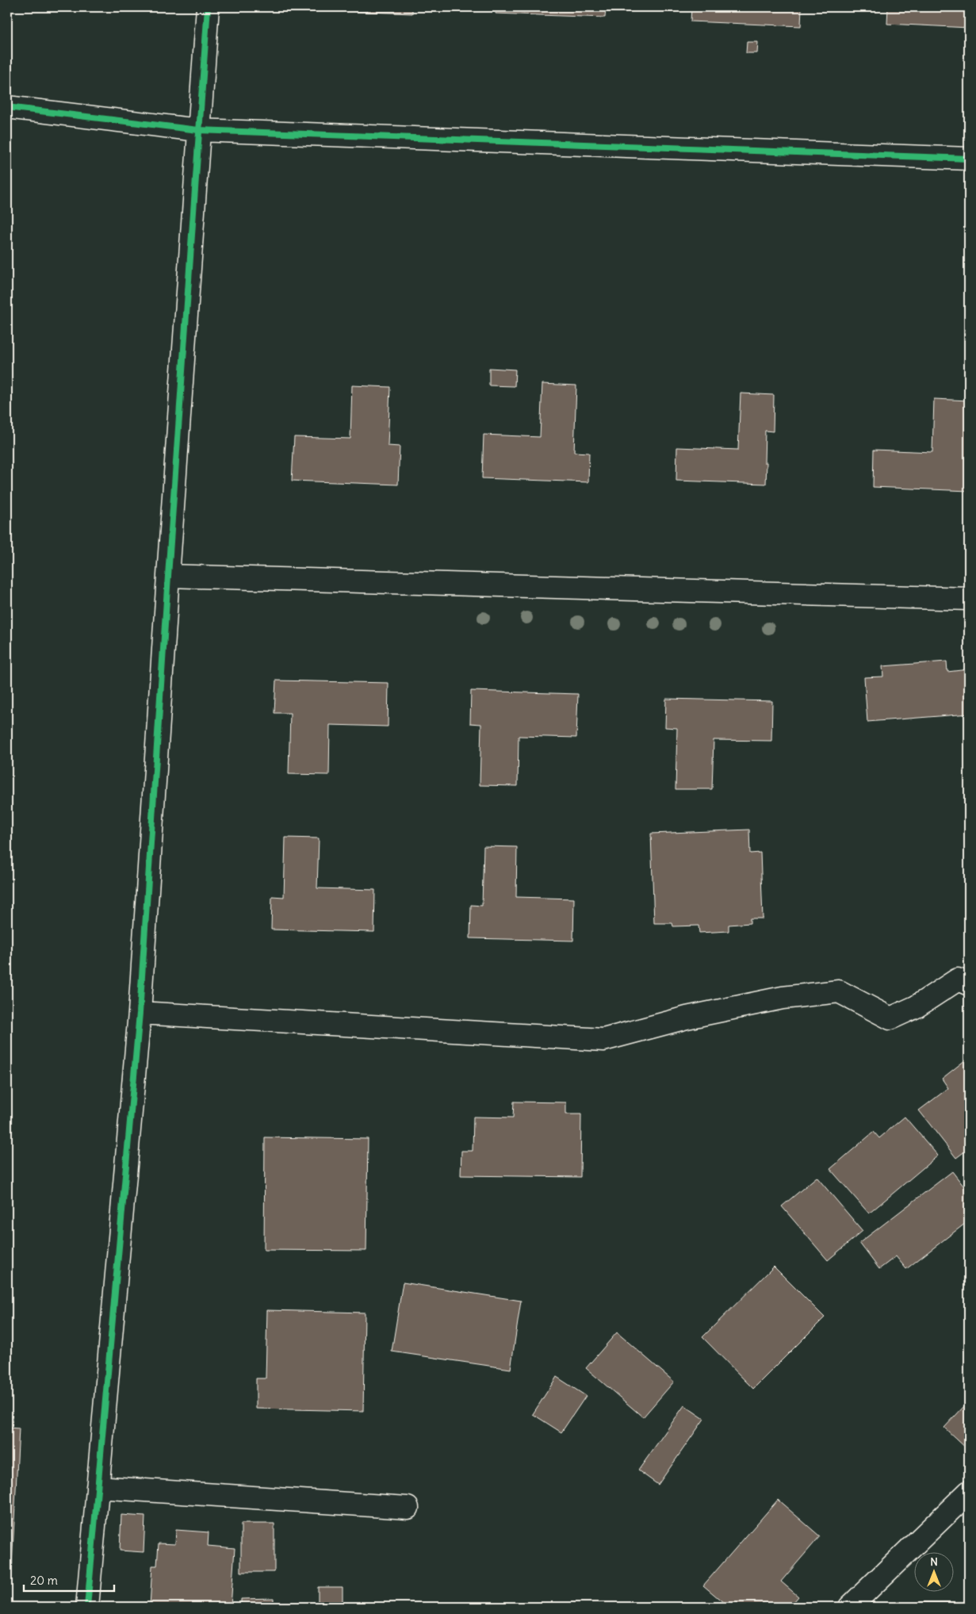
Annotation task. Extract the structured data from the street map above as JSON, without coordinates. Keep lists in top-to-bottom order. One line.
{"scale_bar":"20 m","north":"top"}
